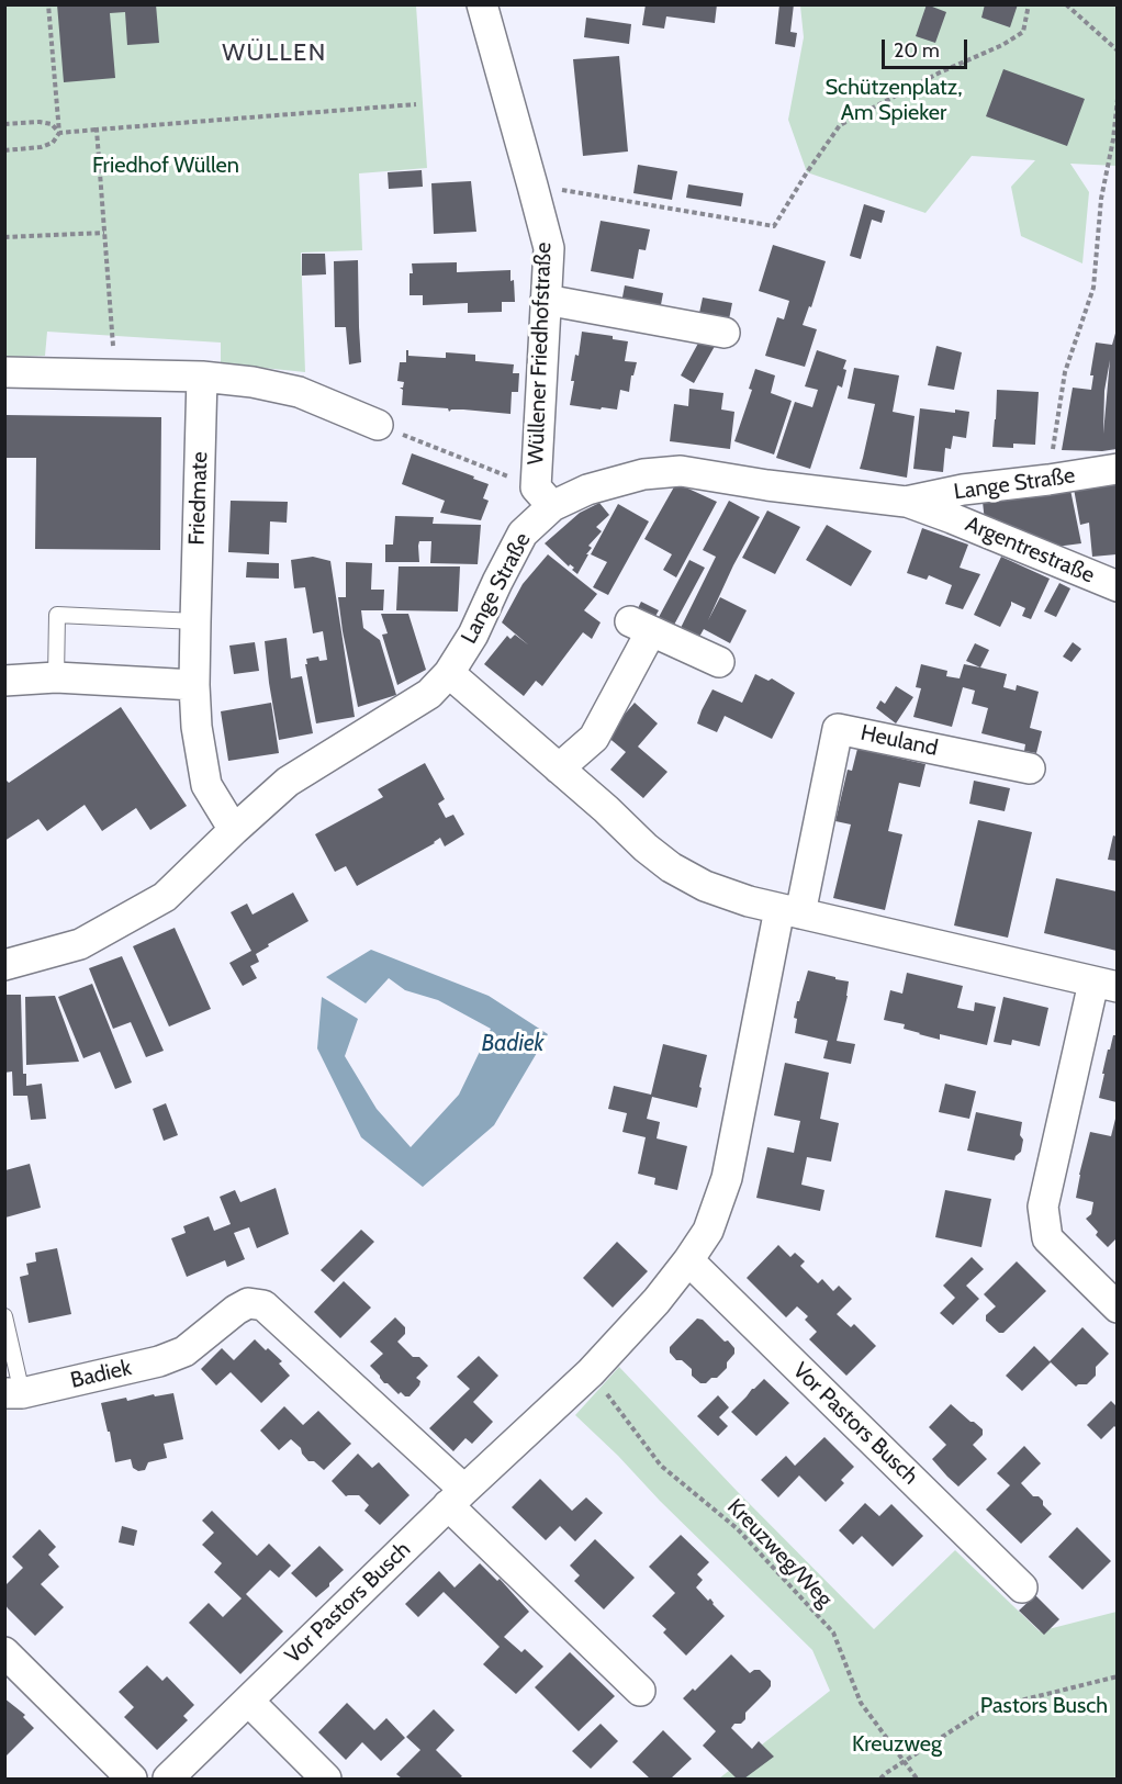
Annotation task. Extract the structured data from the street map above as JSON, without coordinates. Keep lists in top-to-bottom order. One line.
{"streets":{"street":["Wüllener Friedhofstraße","Lange Straße","Friedmate","Argentrestraße","Heuland","Badiek","Vor Pastors Busch"],"path":["Kreuzweg/Weg"]},"crossings":[["Wüllener Friedhofstraße","Lange Straße"],["Lange Straße","Friedmate"],["Lange Straße","Argentrestraße"],["Heuland","Vor Pastors Busch"],["Badiek","Vor Pastors Busch"],["Vor Pastors Busch","Kreuzweg/Weg"]],"districts":["WÜLLEN"],"water":["Badiek"],"parks":["Schützenplatz, Am Spieker","Friedhof Wüllen","Pastors Busch","Kreuzweg"],"scale_bar":"20 m"}
